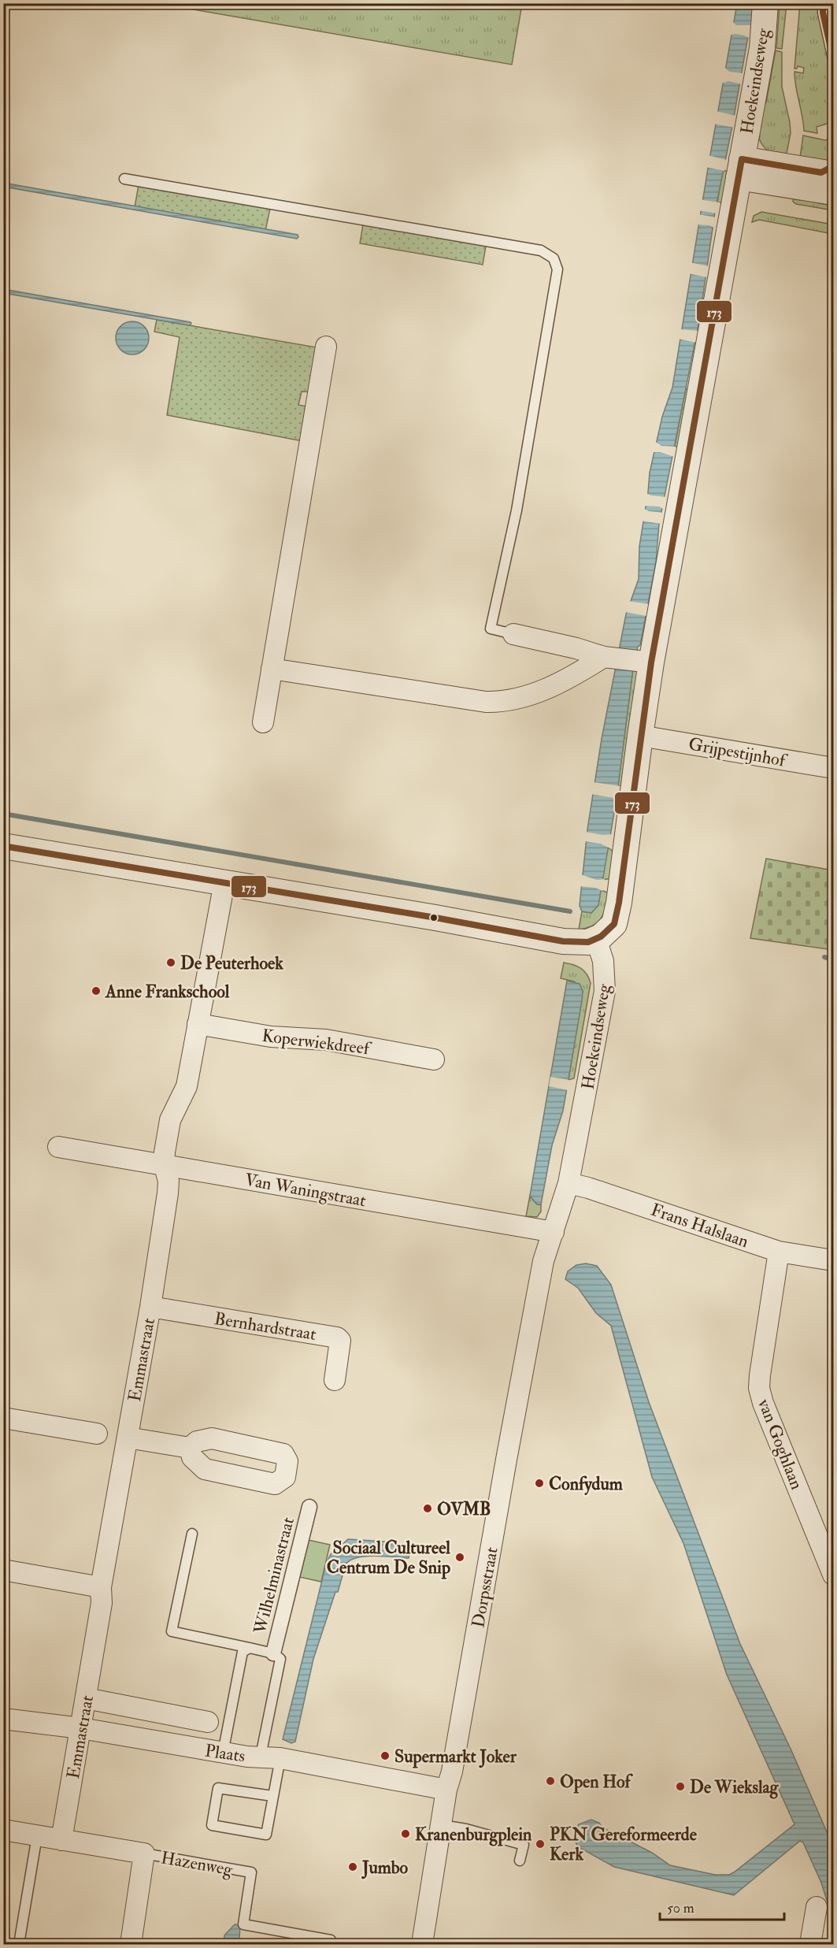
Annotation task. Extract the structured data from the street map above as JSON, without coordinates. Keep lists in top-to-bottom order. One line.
{"streets":{"street":["Hoekeindseweg","Grijpestijnhof","Koperwiekdreef","Van Waningstraat","Frans Halslaan","Bernhardstraat","Emmastraat","van Goghlaan","Wilhelminastraat","Dorpsstraat","Plaats","Hazenweg"]},"crossings":[["Hoekeindseweg","Grijpestijnhof"],["Hoekeindseweg","Van Waningstraat"],["Hoekeindseweg","Frans Halslaan"],["Hoekeindseweg","Dorpsstraat"],["Koperwiekdreef","Emmastraat"],["Van Waningstraat","Emmastraat"],["Van Waningstraat","Dorpsstraat"],["Frans Halslaan","van Goghlaan"],["Bernhardstraat","Emmastraat"],["Emmastraat","Plaats"],["Emmastraat","Hazenweg"],["Wilhelminastraat","Plaats"],["Dorpsstraat","Plaats"]],"places":["De Peuterhoek","Anne Frankschool","Confydum","OVMB","Sociaal Cultureel Centrum De Snip","Supermarkt Joker","Open Hof","De Wiekslag","Kranenburgplein","PKN Gereformeerde Kerk","Jumbo"],"lines":["transit line 173"],"scale_bar":"50 m"}
